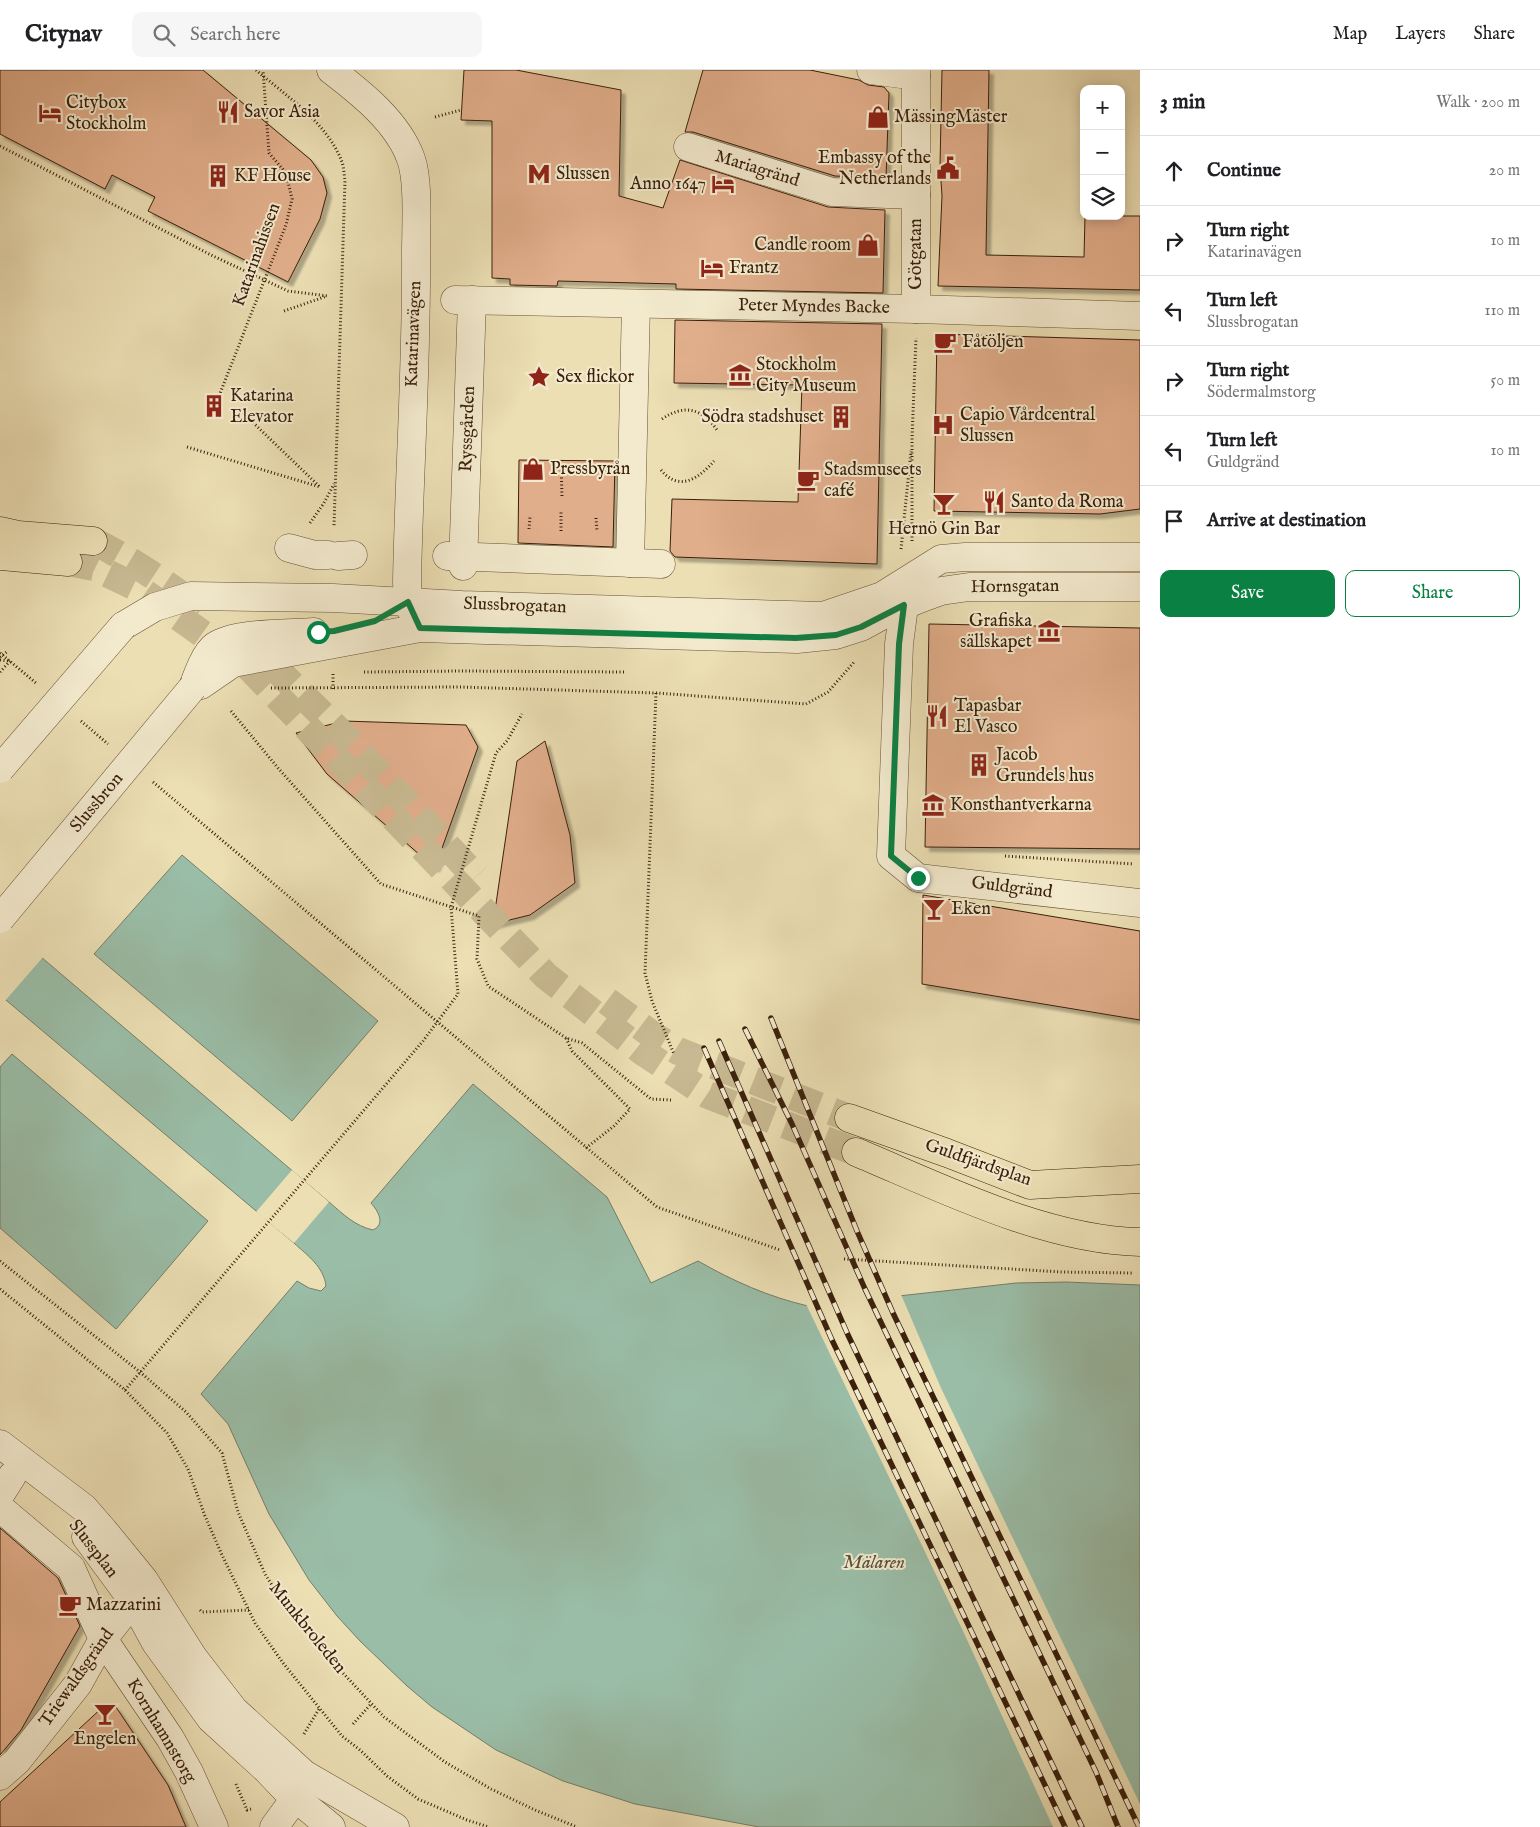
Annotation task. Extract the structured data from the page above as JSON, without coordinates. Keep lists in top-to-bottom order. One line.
{"streets":{"main road":["Guldfjärdsplan"],"street":["Mariagränd","Götgatan","Peter Myndes Backe","Katarinavägen","Ryssgården","Hornsgatan","Slussbrogatan","Slussbron","Guldgränd","Slussplan","Triewaldsgränd","Kornhamnstorg"],"path":["Katarinahissen","Munkbroleden"]},"crossings":[["Mariagränd","Götgatan"],["Götgatan","Peter Myndes Backe"],["Peter Myndes Backe","Ryssgården"],["Katarinavägen","Slussbrogatan"],["Hornsgatan","Slussbrogatan"],["Hornsgatan","Guldgränd"],["Slussbrogatan","Slussbron"],["Slussbrogatan","Guldgränd"],["Slussplan","Triewaldsgränd"],["Slussplan","Kornhamnstorg"],["Triewaldsgränd","Kornhamnstorg"]],"water":["Mälaren"],"places":{"restaurant":["Savor Asia","Santo da Roma","Tapasbar El Vasco"],"hotel":["Citybox Stockholm","Anno 1647","Frantz"],"shop":["MässingMäster","Candle room","Pressbyrån"],"public building":["Embassy of the Netherlands"],"metro station":["Slussen"],"building":["KF House","Katarina Elevator","Södra stadshuset","Jacob Grundels hus"],"cafe":["Fåtöljen","Stadsmuseets café","Mazzarini"],"museum":["Stockholm City Museum","Grafiska sällskapet","Konsthantverkarna"],"place":["Sex flickor"],"hospital":["Capio Vårdcentral Slussen"],"bar":["Hernö Gin Bar","Eken","Engelen"]},"page":{"header":"Citynav","search":"Search here","nav":["Map","Layers","Share"],"heading":["3 min","Walk · 200 m"],"map_buttons":["+","−"],"list":[["Continue","20 m"],["Turn right","Katarinavägen","10 m"],["Turn left","Slussbrogatan","110 m"],["Turn right","Södermalmstorg","50 m"],["Turn left","Guldgränd","10 m"],"Arrive at destination"],"buttons":["Save","Share"]}}
